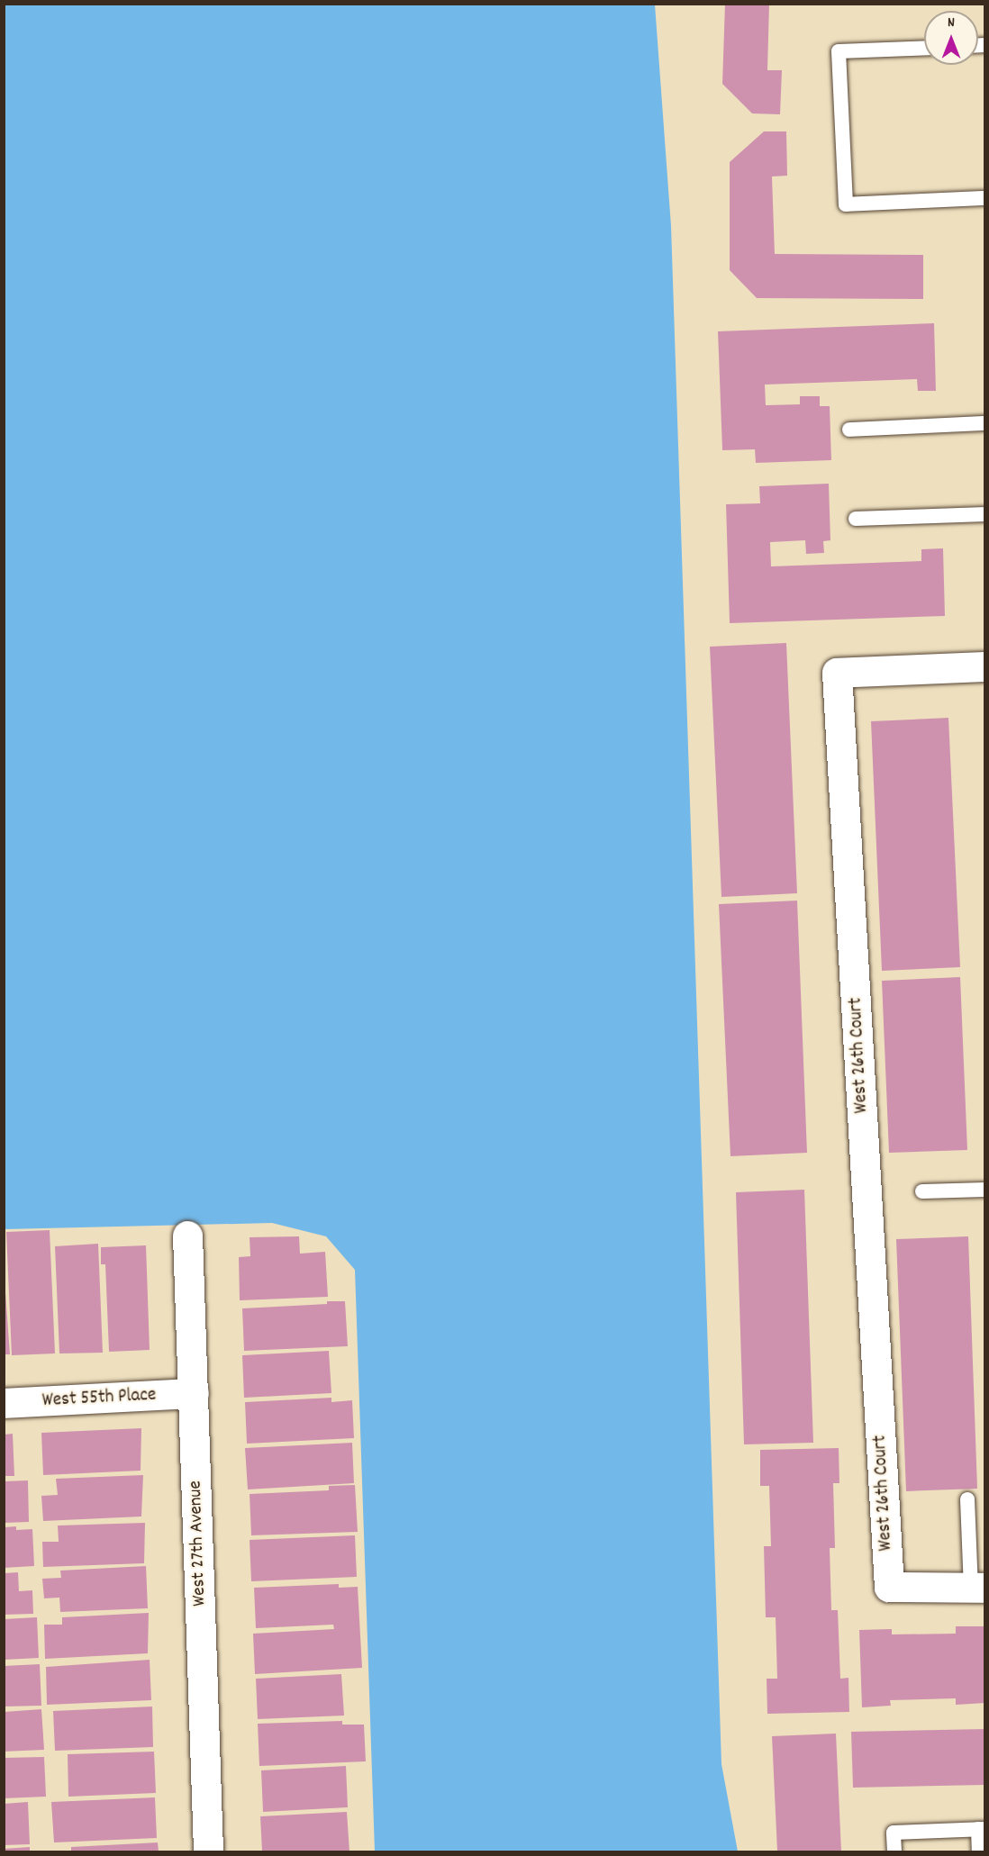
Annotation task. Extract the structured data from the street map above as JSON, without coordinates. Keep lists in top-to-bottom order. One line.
{"streets":{"street":["West 26th Court","West 55th Place","West 27th Avenue"]},"crossings":[["West 55th Place","West 27th Avenue"]],"north":"top"}
